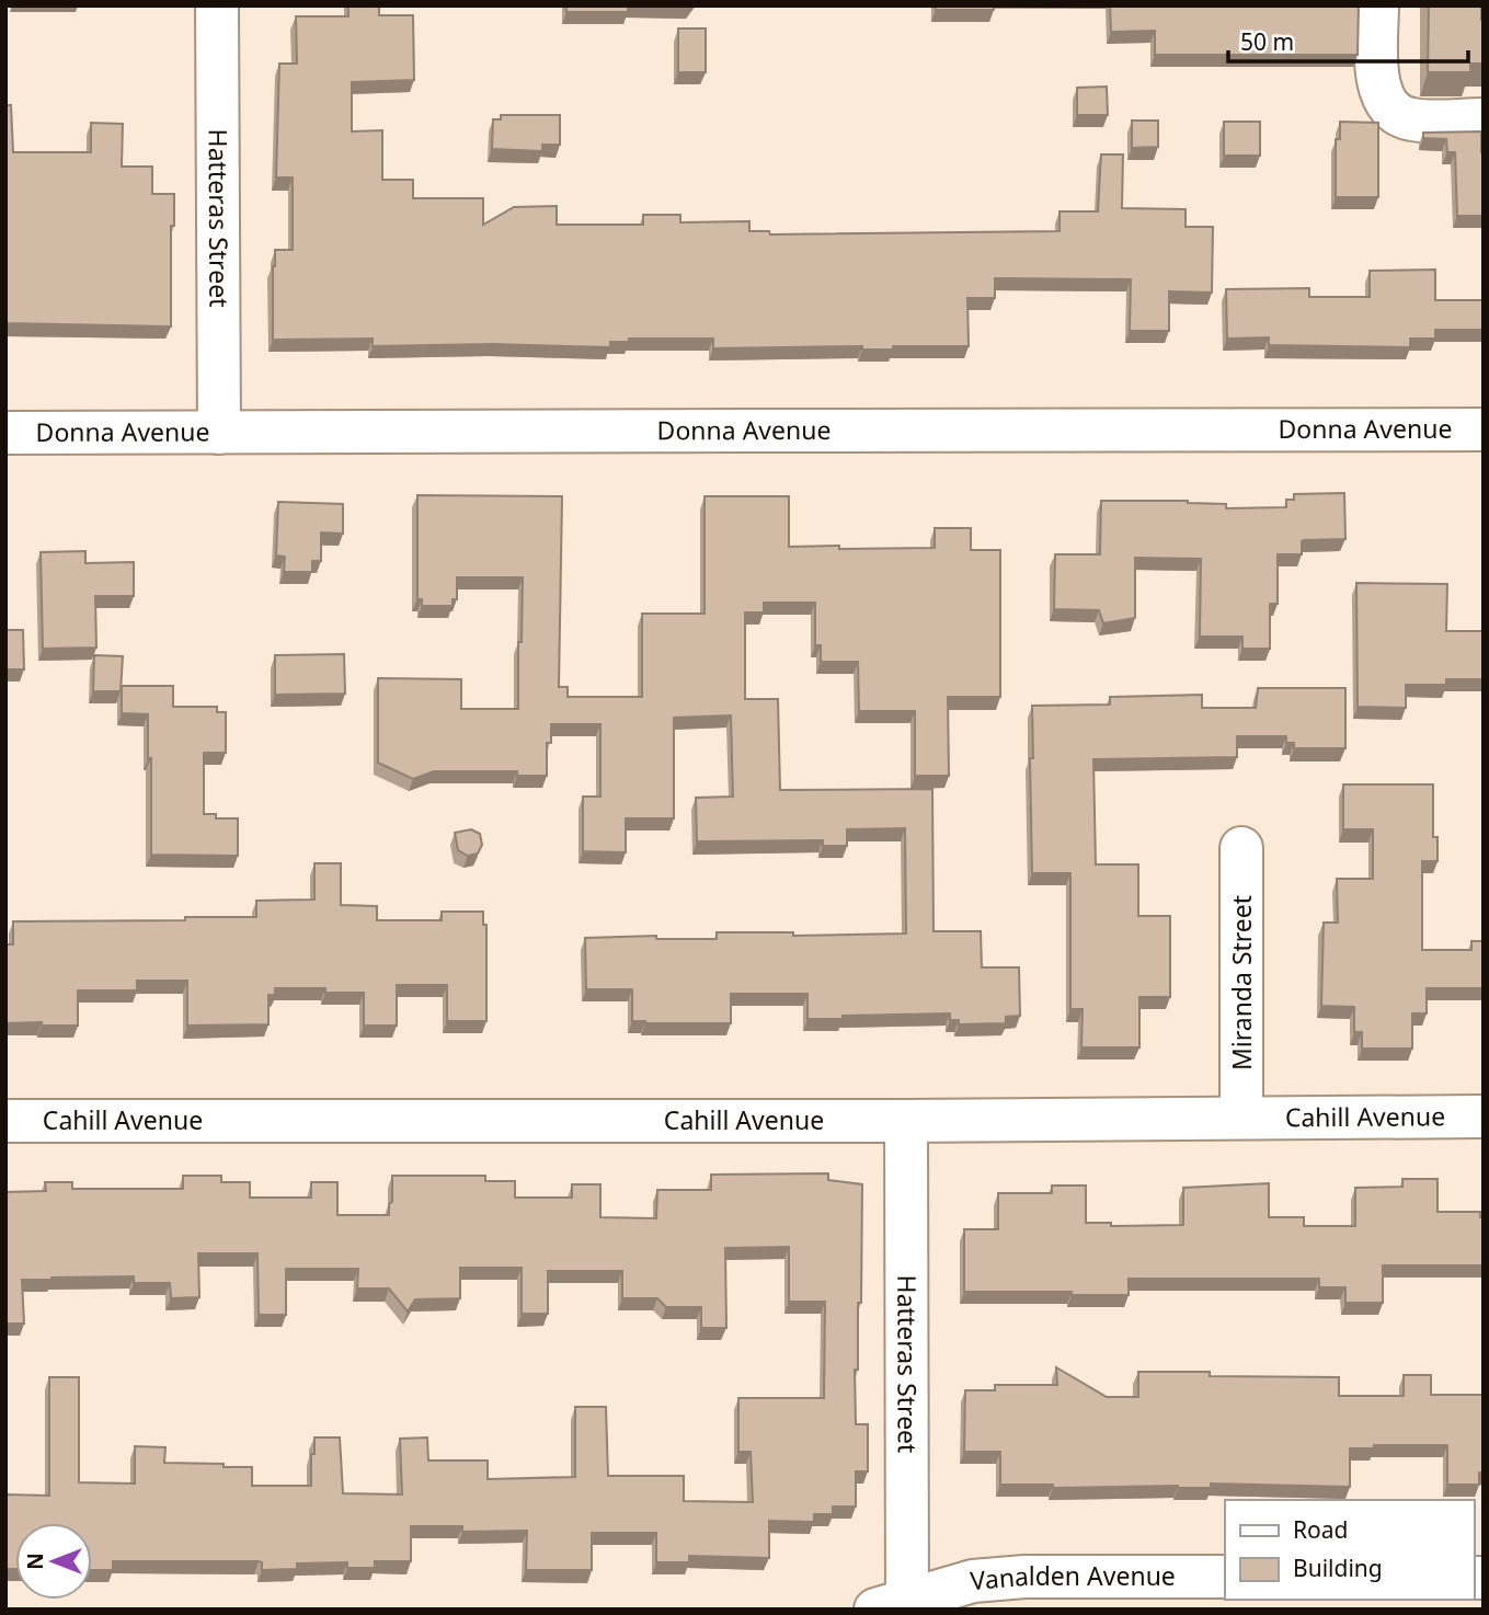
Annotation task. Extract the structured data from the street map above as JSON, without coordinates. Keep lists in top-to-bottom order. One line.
{"streets":{"street":["Hatteras Street","Donna Avenue","Miranda Street","Cahill Avenue","Vanalden Avenue"]},"crossings":[["Hatteras Street","Donna Avenue"],["Hatteras Street","Cahill Avenue"],["Hatteras Street","Vanalden Avenue"],["Miranda Street","Cahill Avenue"]],"legend":["Road","Building"],"scale_bar":"50 m","north":"left"}
